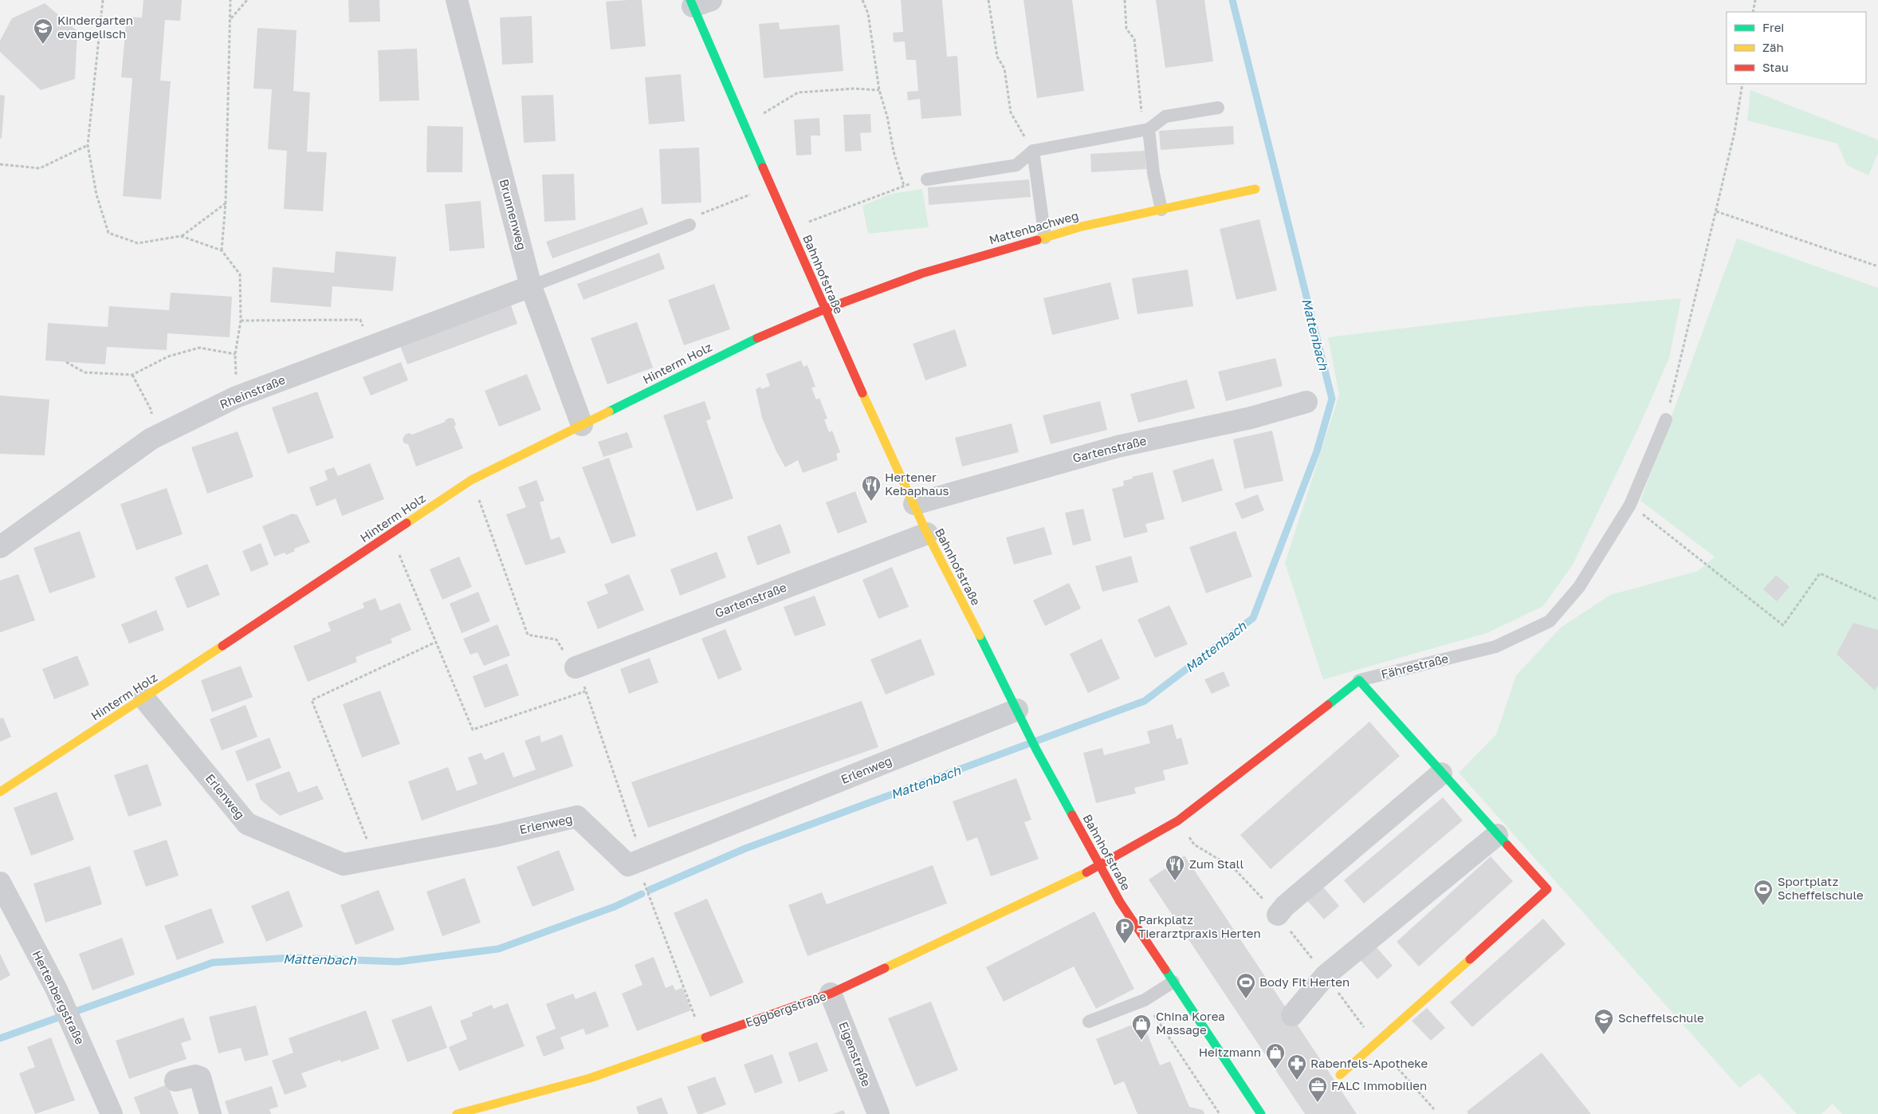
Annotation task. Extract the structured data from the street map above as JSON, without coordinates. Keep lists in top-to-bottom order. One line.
{"streets":{"street":["Brunnenweg","Mattenbachweg","Bahnhofstraße","Hinterm Holz","Rheinstraße","Gartenstraße","Fährestraße","Erlenweg","Hertenbergstraße","Eggbergstraße","Eigenstraße"]},"crossings":[["Brunnenweg","Hinterm Holz"],["Brunnenweg","Rheinstraße"],["Mattenbachweg","Bahnhofstraße"],["Mattenbachweg","Hinterm Holz"],["Bahnhofstraße","Hinterm Holz"],["Bahnhofstraße","Gartenstraße"],["Bahnhofstraße","Fährestraße"],["Bahnhofstraße","Erlenweg"],["Bahnhofstraße","Eggbergstraße"],["Hinterm Holz","Erlenweg"],["Fährestraße","Eggbergstraße"],["Eggbergstraße","Eigenstraße"]],"water":["Mattenbach"],"places":{"school or university":["Kindergarten evangelisch","Scheffelschule"],"restaurant":["Hertener Kebaphaus","Zum Stall"],"sports":["Sportplatz Scheffelschule","Body Fit Herten"],"parking":["Parkplatz Tierarztpraxis Herten"],"shop":["China Korea Massage","Heitzmann"],"pharmacy":["Rabenfels-Apotheke"],"office":["FALC Immobilien"]},"legend":["Frei","Zäh","Stau"]}
